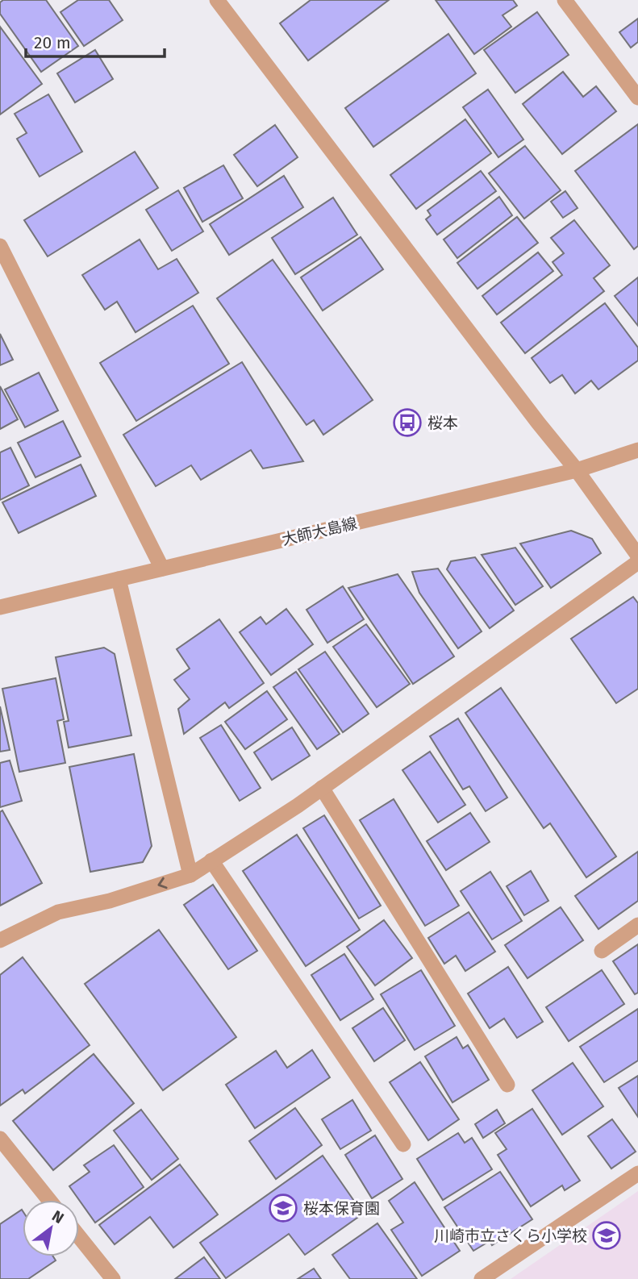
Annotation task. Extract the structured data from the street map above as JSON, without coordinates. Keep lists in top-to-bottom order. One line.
{"streets":{"street":["大師大島線"]},"places":{"bus stop":["桜本"],"school or university":["桜本保育園","川崎市立さくら小学校"]},"scale_bar":"20 m","north":"top right"}
